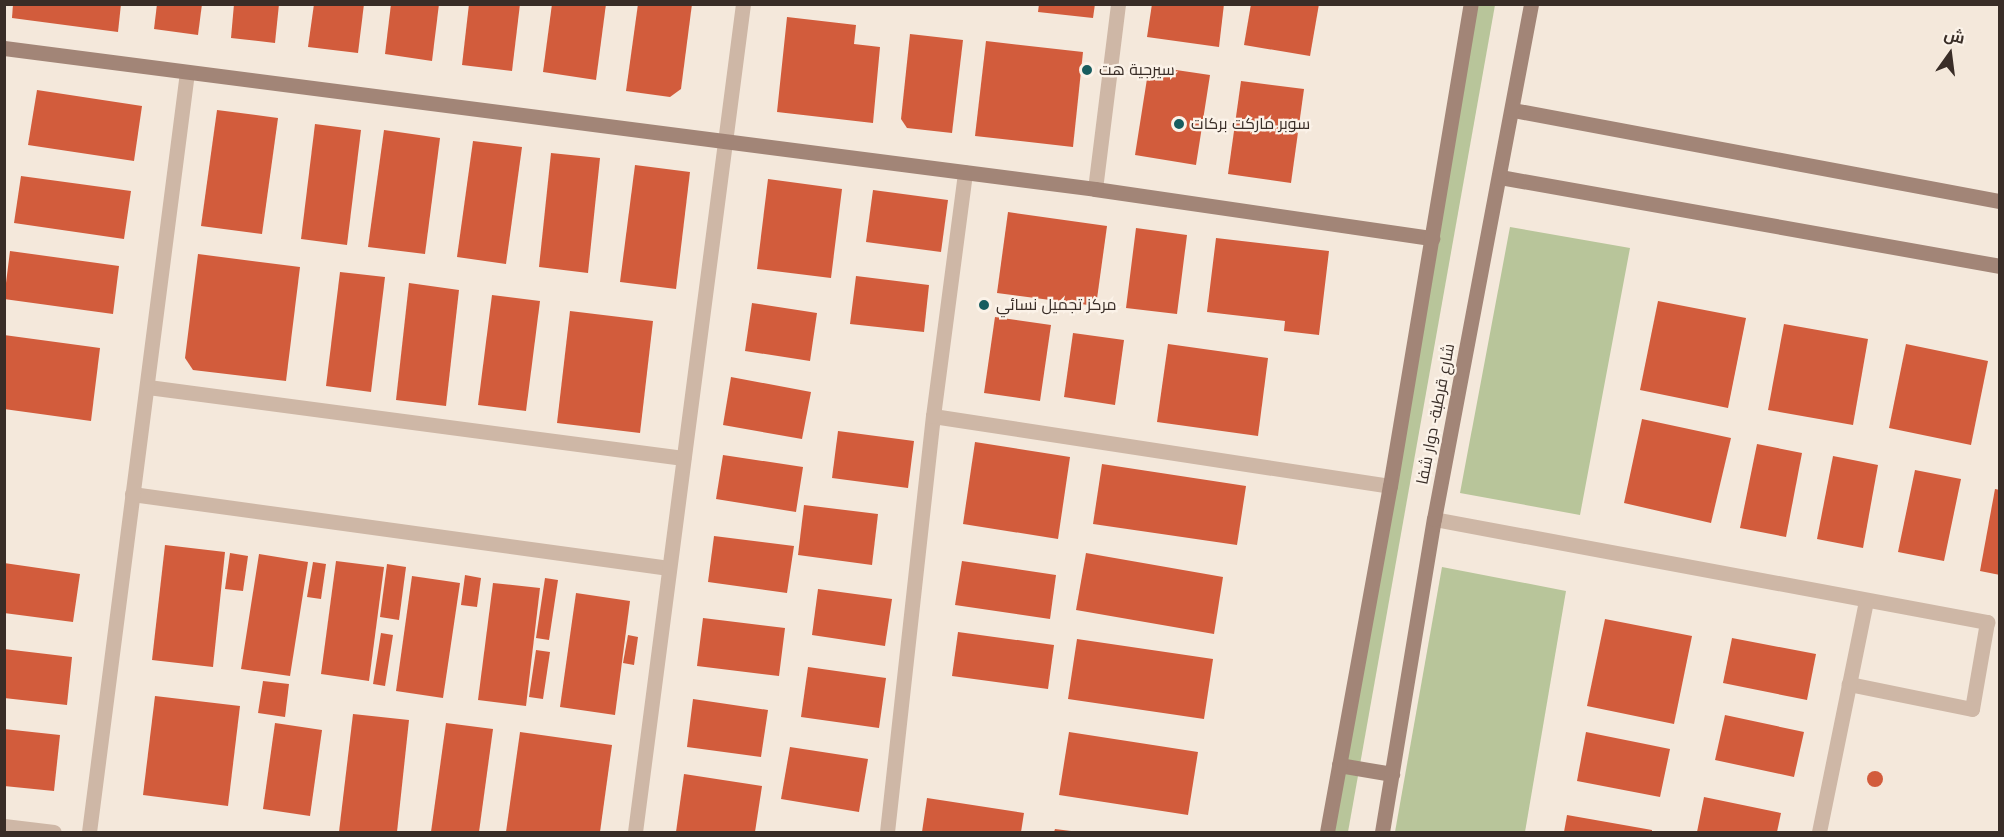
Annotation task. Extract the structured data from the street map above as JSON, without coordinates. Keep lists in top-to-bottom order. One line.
{"streets":{"street":["شارع قرطبة- دوار شفا"]},"places":["سيرجية هت","سوبر ماركت بركات","مركز تجميل نسائي"],"north":"top"}
